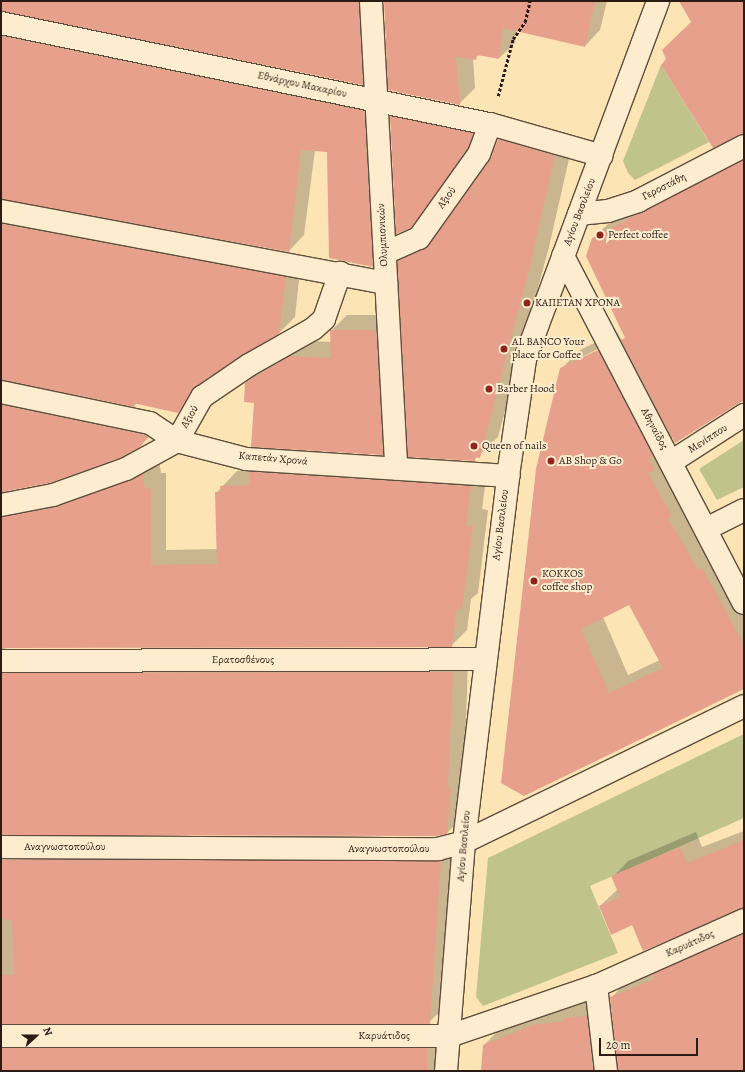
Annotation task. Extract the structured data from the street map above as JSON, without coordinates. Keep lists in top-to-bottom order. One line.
{"streets":{"street":["Εθνάρχου Μακαρίου","Γεροστάθη","Αξιού","Αγίου Βασιλείου","Ολυμπιονικών","Αθηναΐδος","Μενίππου","Καπετάν Χρονά","Ερατοσθένους","Αναγνωστοπούλου","Καρυάτιδος"]},"crossings":[["Εθνάρχου Μακαρίου","Αξιού"],["Εθνάρχου Μακαρίου","Αγίου Βασιλείου"],["Εθνάρχου Μακαρίου","Ολυμπιονικών"],["Γεροστάθη","Αγίου Βασιλείου"],["Αξιού","Ολυμπιονικών"],["Αξιού","Καπετάν Χρονά"],["Αγίου Βασιλείου","Αθηναΐδος"],["Αγίου Βασιλείου","Καπετάν Χρονά"],["Αγίου Βασιλείου","Ερατοσθένους"],["Αγίου Βασιλείου","Αναγνωστοπούλου"],["Αγίου Βασιλείου","Καρυάτιδος"],["Ολυμπιονικών","Καπετάν Χρονά"],["Αθηναΐδος","Μενίππου"]],"places":["Perfect coffee","ΚΑΠΕΤΑΝ ΧΡΟΝΑ","AL BANCO Your place for Coffee","Barber Hood","Queen of nails","AB Shop & Go","KOKKOS coffee shop"],"scale_bar":"20 m","north":"right"}
